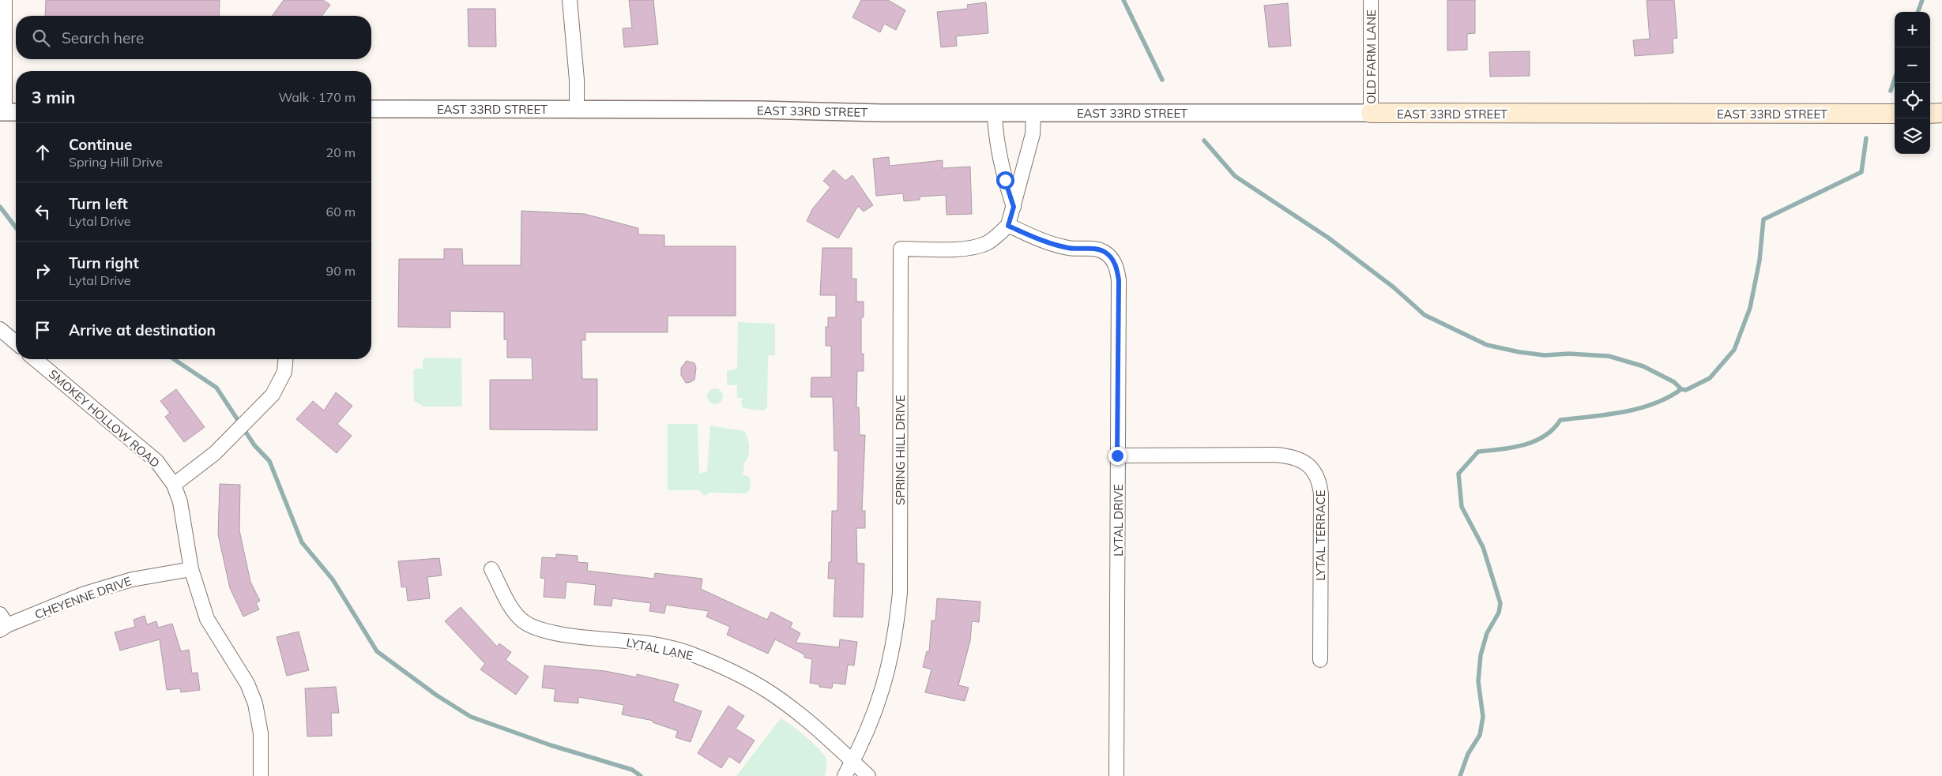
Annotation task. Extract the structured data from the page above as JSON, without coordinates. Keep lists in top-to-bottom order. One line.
{"streets":{"main road":["EAST 33RD STREET"],"street":["OLD FARM LANE","SMOKEY HOLLOW ROAD","SPRING HILL DRIVE","LYTAL DRIVE","LYTAL TERRACE","CHEYENNE DRIVE","LYTAL LANE"]},"crossings":[["OLD FARM LANE","EAST 33RD STREET"],["SMOKEY HOLLOW ROAD","CHEYENNE DRIVE"],["SPRING HILL DRIVE","LYTAL DRIVE"],["SPRING HILL DRIVE","LYTAL LANE"],["LYTAL DRIVE","LYTAL TERRACE"]],"page":{"map_buttons":["+","−"],"search":"Search here","heading":["3 min","Walk · 170 m"],"list":[["Continue","Spring Hill Drive","20 m"],["Turn left","Lytal Drive","60 m"],["Turn right","Lytal Drive","90 m"],"Arrive at destination"]}}
